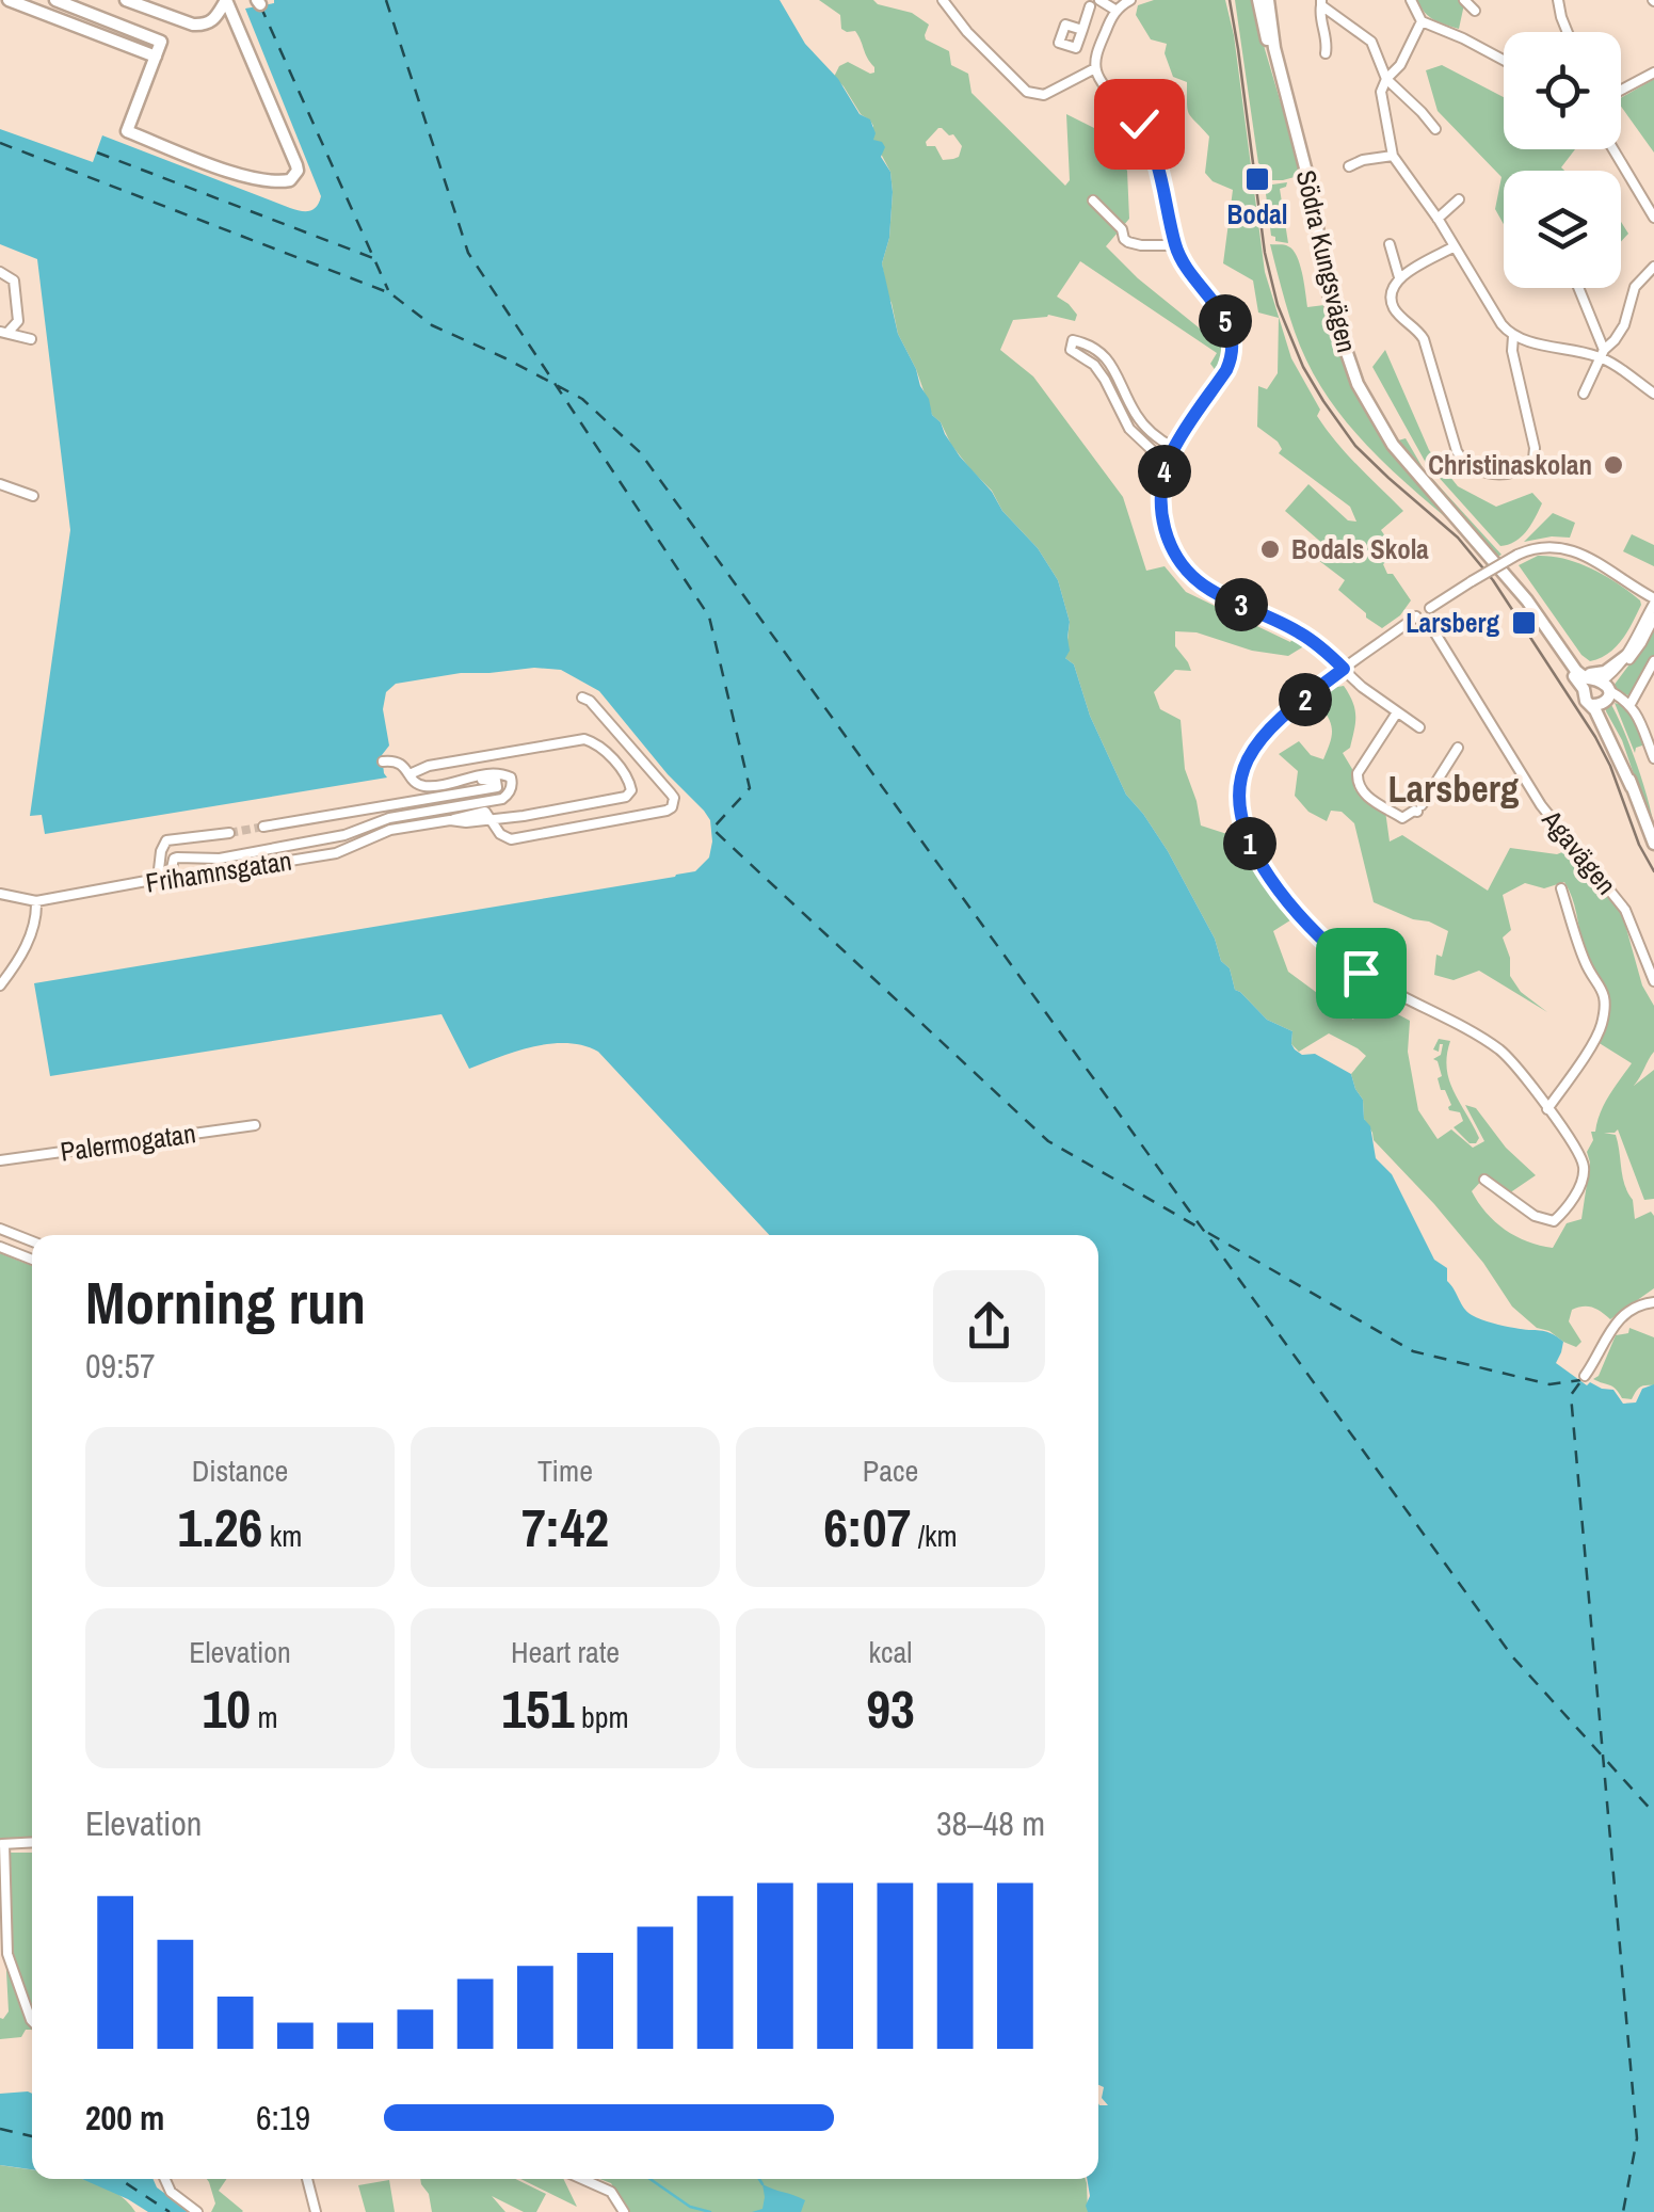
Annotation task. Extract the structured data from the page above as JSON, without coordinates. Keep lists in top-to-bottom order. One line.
{"streets":{"main road":["Södra Kungsvägen"],"street":["Agavägen","Frihamnsgatan","Palermogatan"]},"districts":["Larsberg"],"places":{"transit":["Bodal","Larsberg"],"other":["Christinaskolan","Bodals Skola"]},"page":{"pins":["5","4","3","2","1"],"heading":["Morning run","09:57"],"stats":[["Distance","1.26 km"],["Time","7:42"],["Pace","6:07 /km"],["Elevation","10 m"],["Heart rate","151 bpm"],["kcal","93"]],"chart":["Elevation","38–48 m"],"list":[{"name":"200 m","note":"6:19"}]}}
